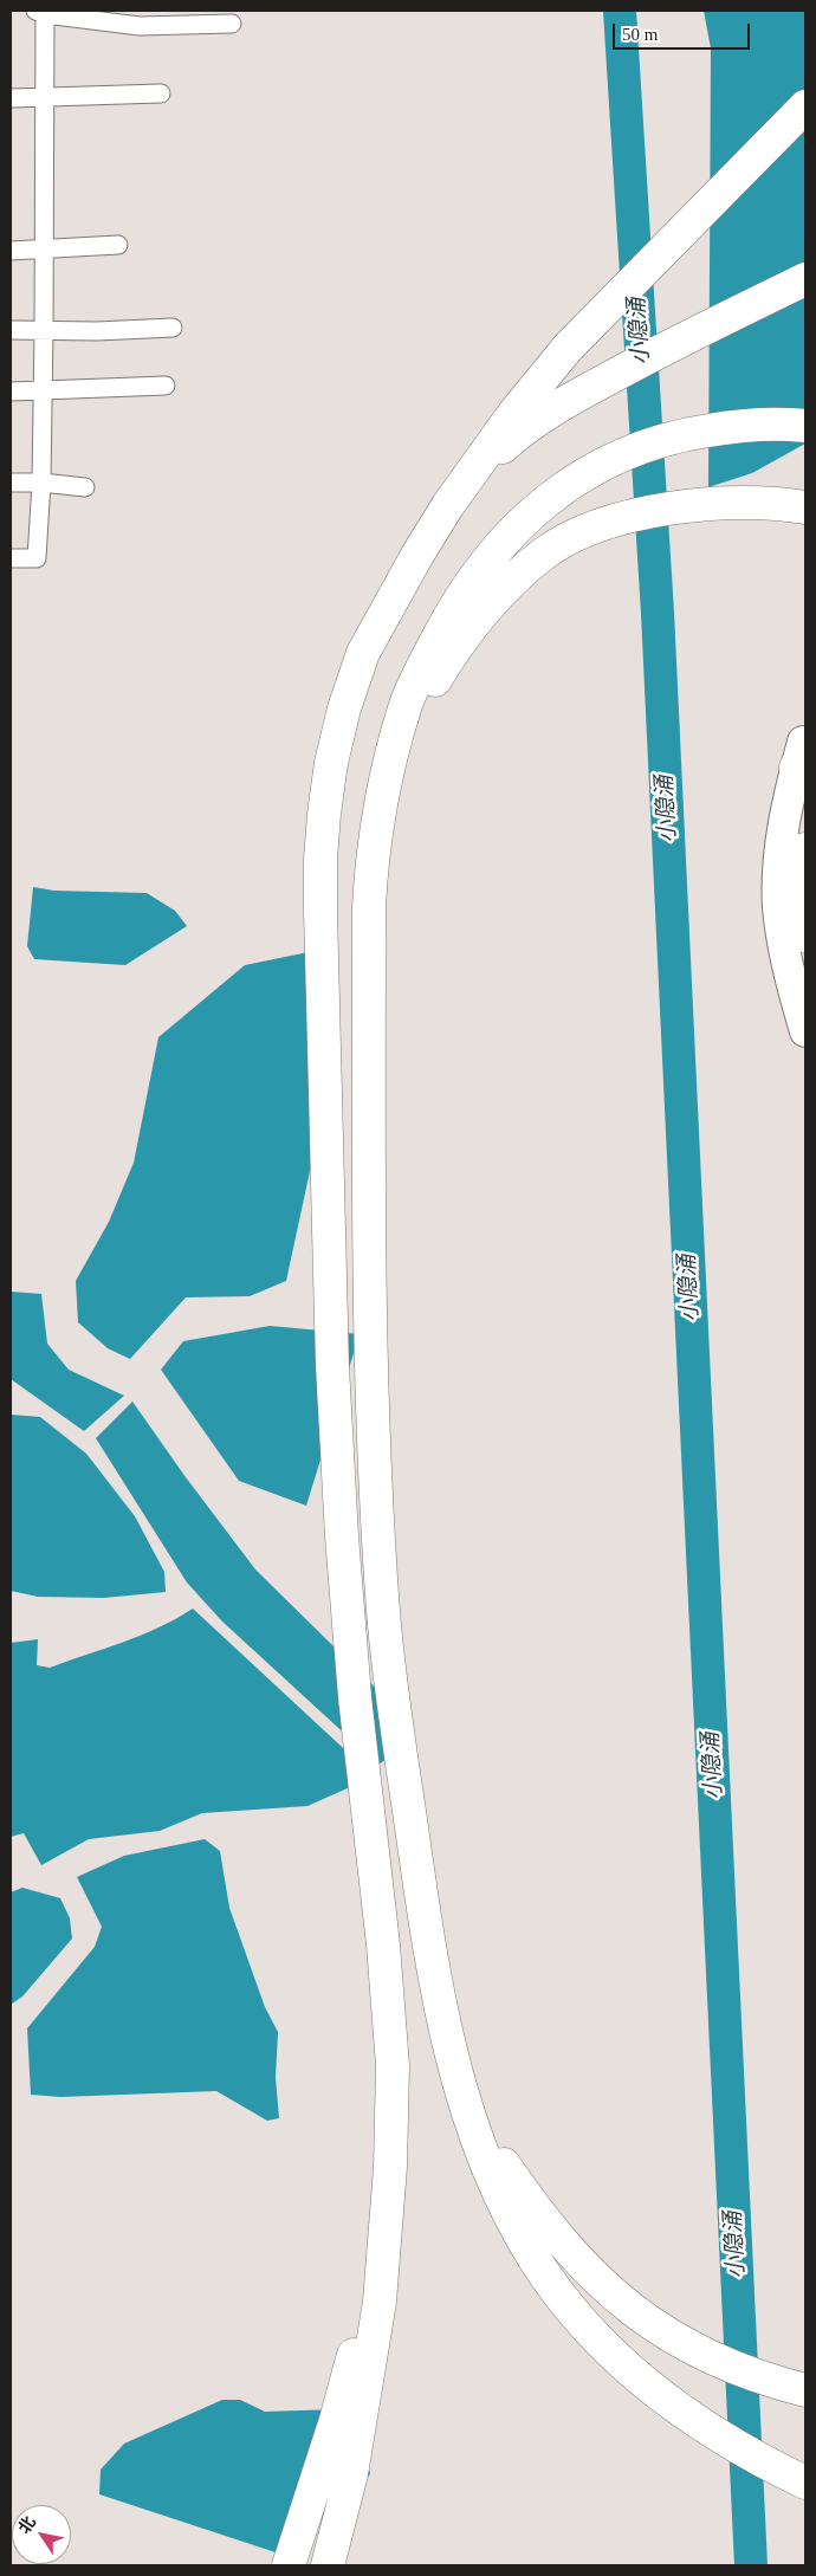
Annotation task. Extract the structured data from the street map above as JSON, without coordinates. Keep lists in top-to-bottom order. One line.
{"water":["小隐涌"],"scale_bar":"50 m","north":"top left"}
